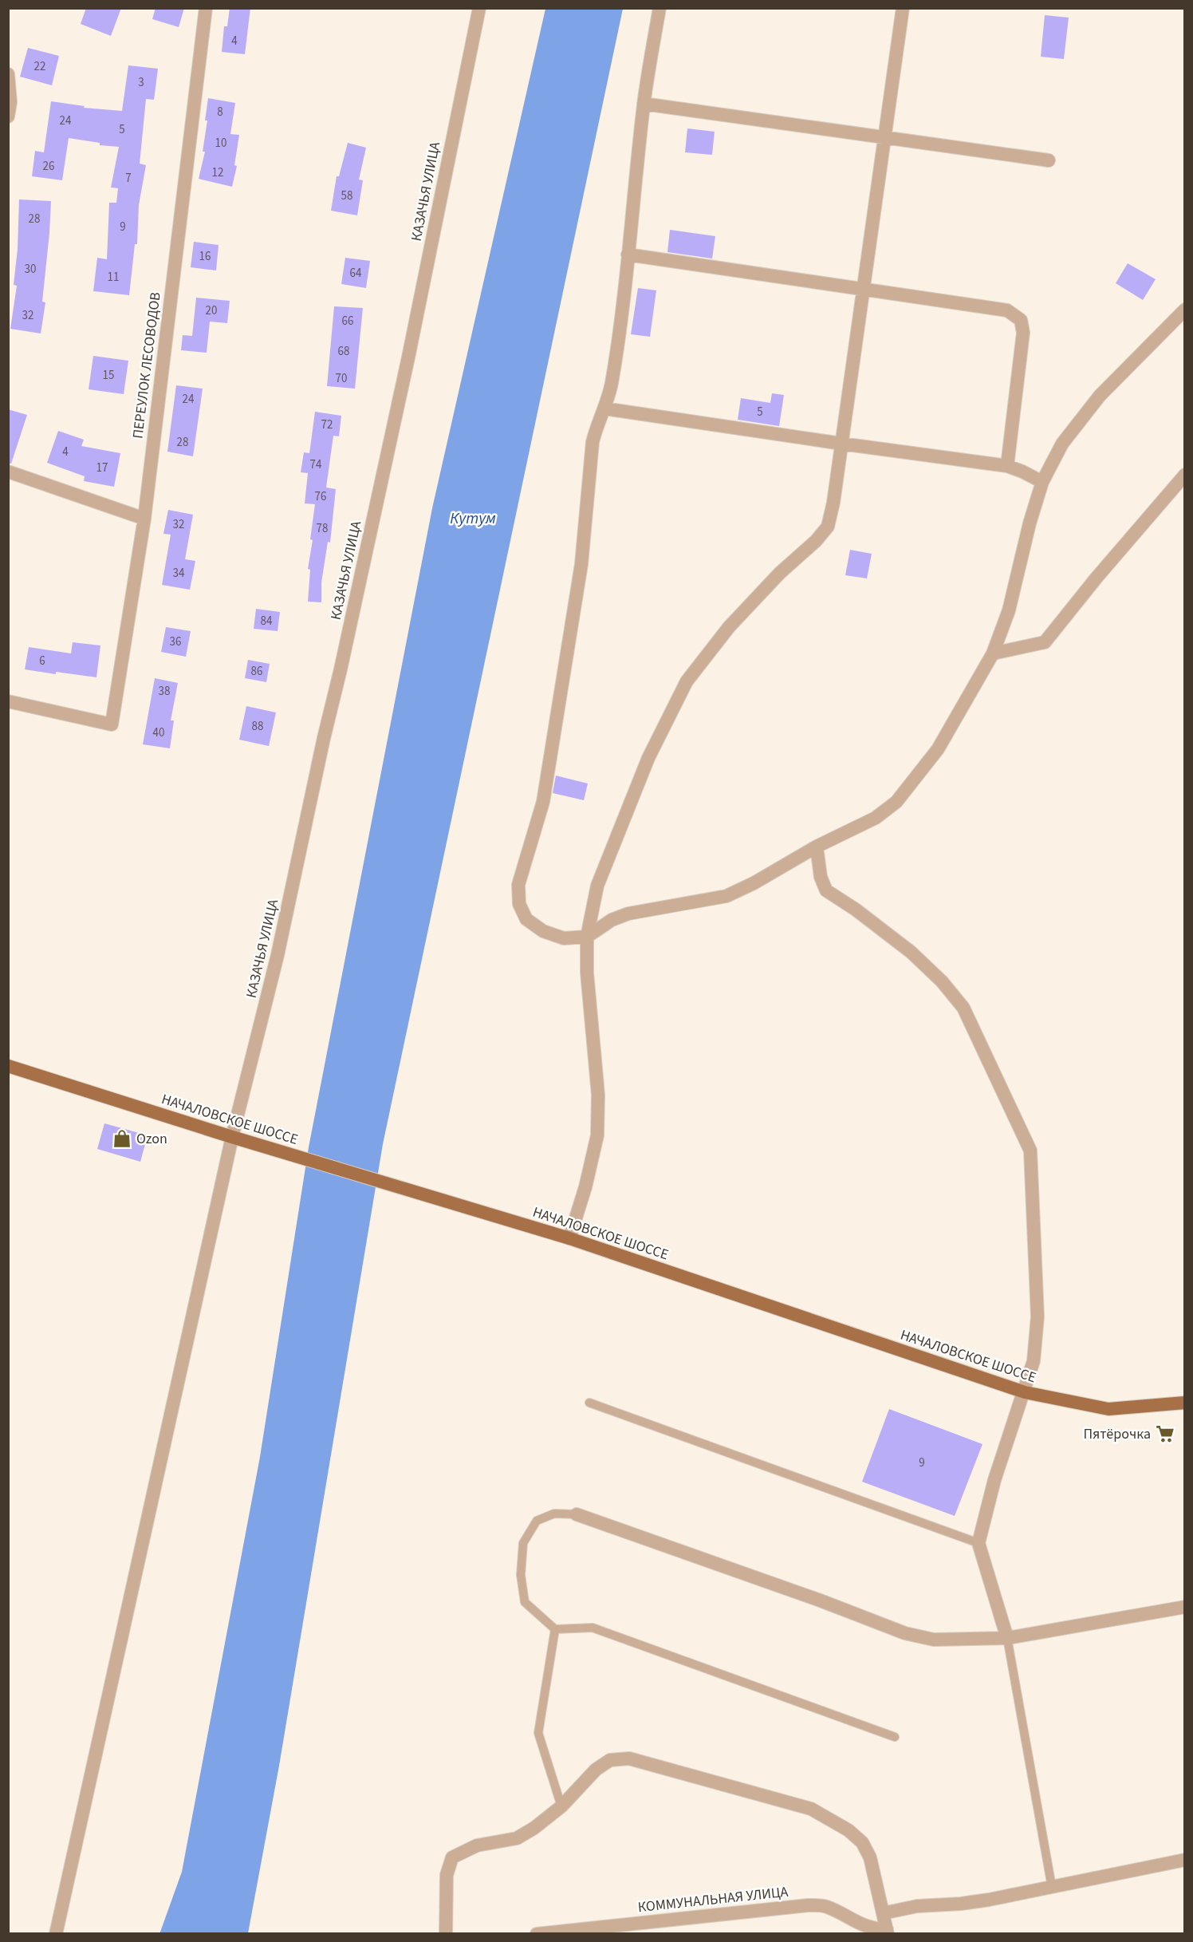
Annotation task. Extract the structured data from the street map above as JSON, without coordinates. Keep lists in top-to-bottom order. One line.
{"streets":{"main road":["НАЧАЛОВСКОЕ ШОССЕ"],"street":["КАЗАЧЬЯ УЛИЦА","ПЕРЕУЛОК ЛЕСОВОДОВ","КОММУНАЛЬНАЯ УЛИЦА"]},"crossings":[["КАЗАЧЬЯ УЛИЦА","НАЧАЛОВСКОЕ ШОССЕ"]],"water":["Кутум"],"places":{"shop":["Ozon"],"supermarket":["Пятёрочка"]},"house_numbers":["4","22","3","8","24","5","10","26","12","7","58","28","9","16","30","64","11","20","32","66","68","15","70","24","5","72","28","4","74","17","76","32","78","34","84","36","6","86","38","88","40","9"]}
